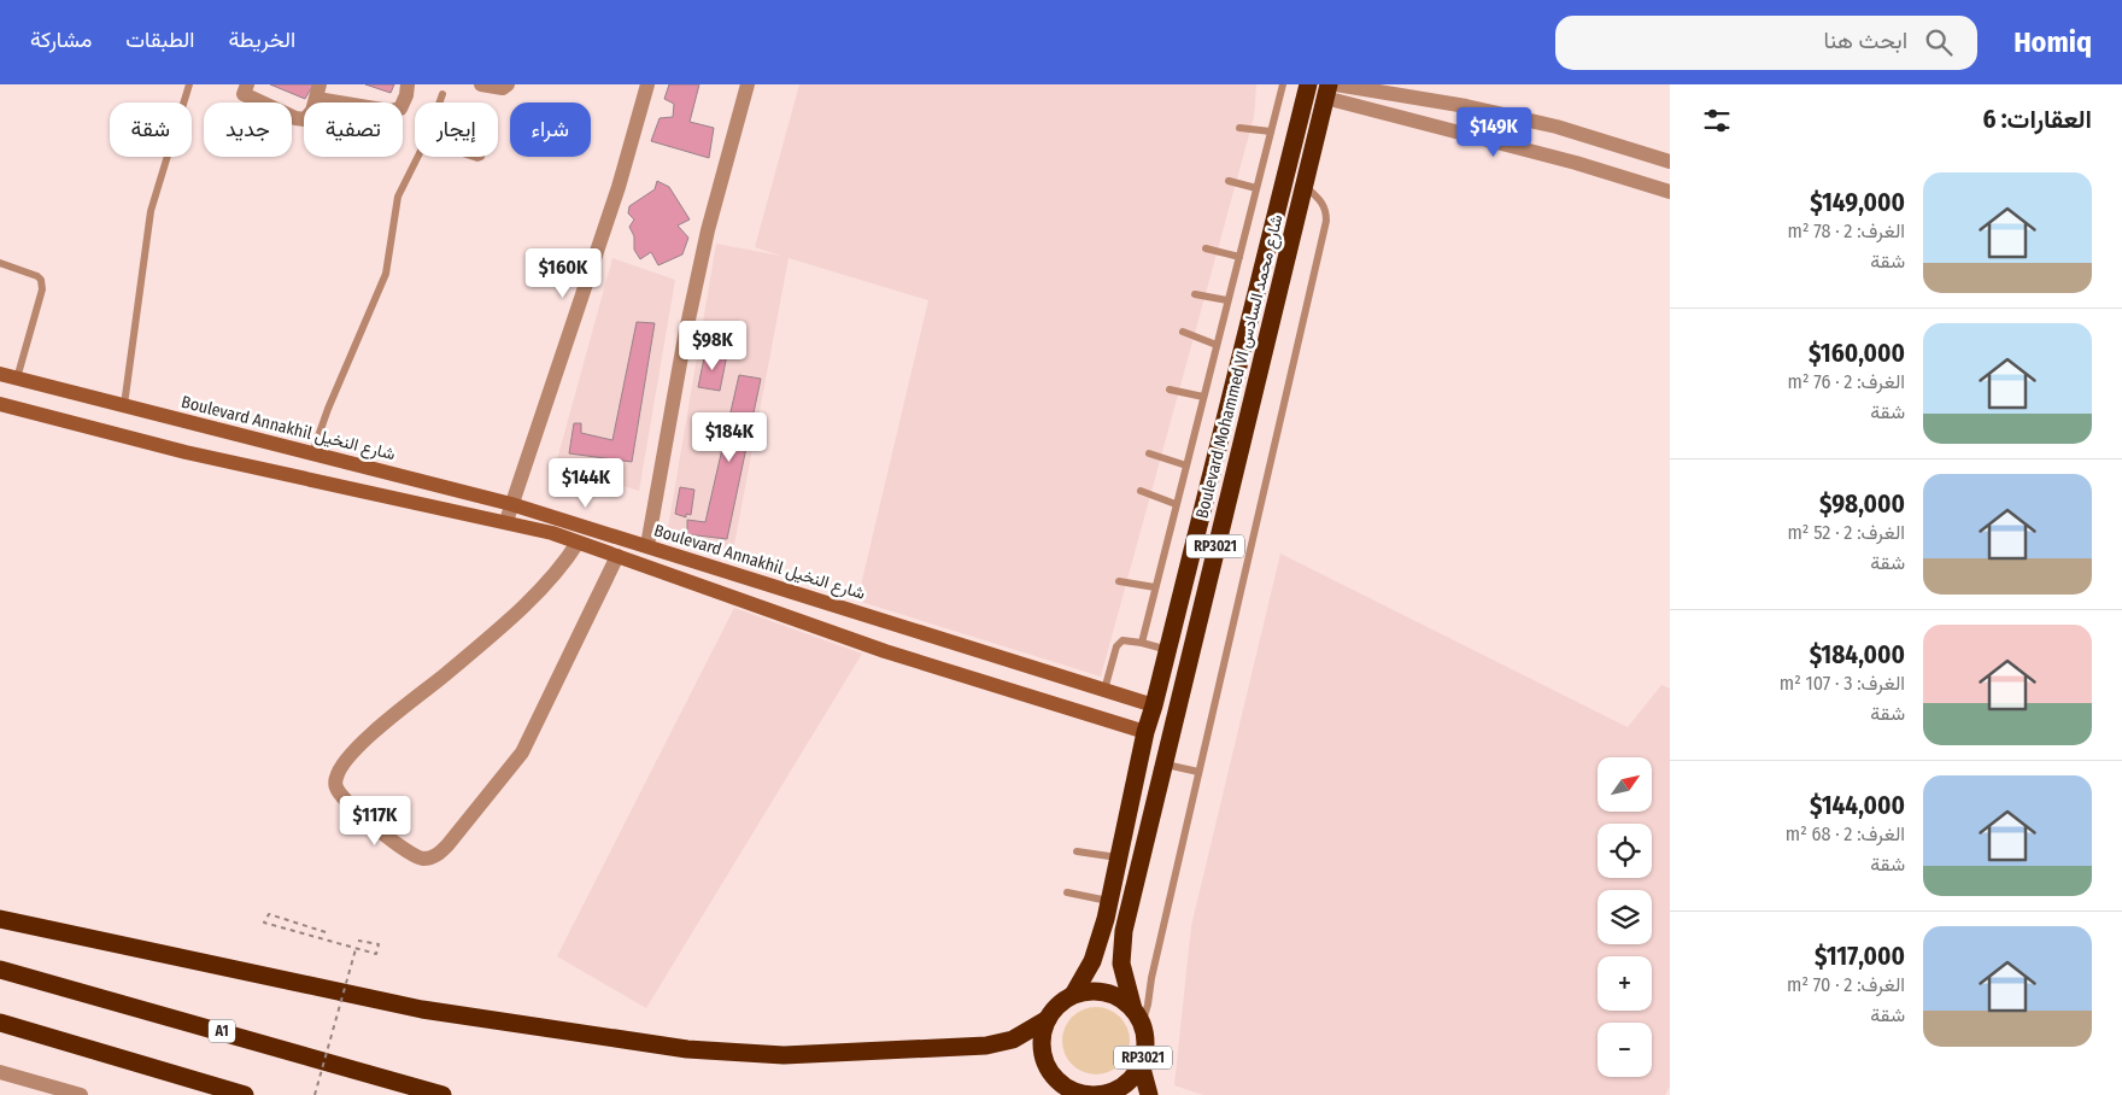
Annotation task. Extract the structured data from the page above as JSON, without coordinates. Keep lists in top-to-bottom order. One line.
{"streets":{"highway":["Boulevard Mohammed VI شارع محمد السادس","RP3021","A1"],"street":["Boulevard Annakhil شارع النخيل"]},"crossings":[["Boulevard Mohammed VI شارع محمد السادس","Boulevard Annakhil شارع النخيل"],["Boulevard Mohammed VI شارع محمد السادس","RP3021"]],"north":"top right","page":{"header":"Homiq","search":"ابحث هنا","nav":["الخريطة","الطبقات","مشاركة"],"heading":"العقارات: 6","chip":["شراء","إيجار","تصفية","جديد","شقة"],"price":["$149K","$160K","$98K","$184K","$144K","$117K"],"list":[{"name":"$149,000","note":"الغرف: 2 · 78 m² · شقة"},{"name":"$160,000","note":"الغرف: 2 · 76 m² · شقة"},{"name":"$98,000","note":"الغرف: 2 · 52 m² · شقة"},{"name":"$184,000","note":"الغرف: 3 · 107 m² · شقة"},{"name":"$144,000","note":"الغرف: 2 · 68 m² · شقة"},{"name":"$117,000","note":"الغرف: 2 · 70 m² · شقة"}],"map_buttons":["+","−"]}}
